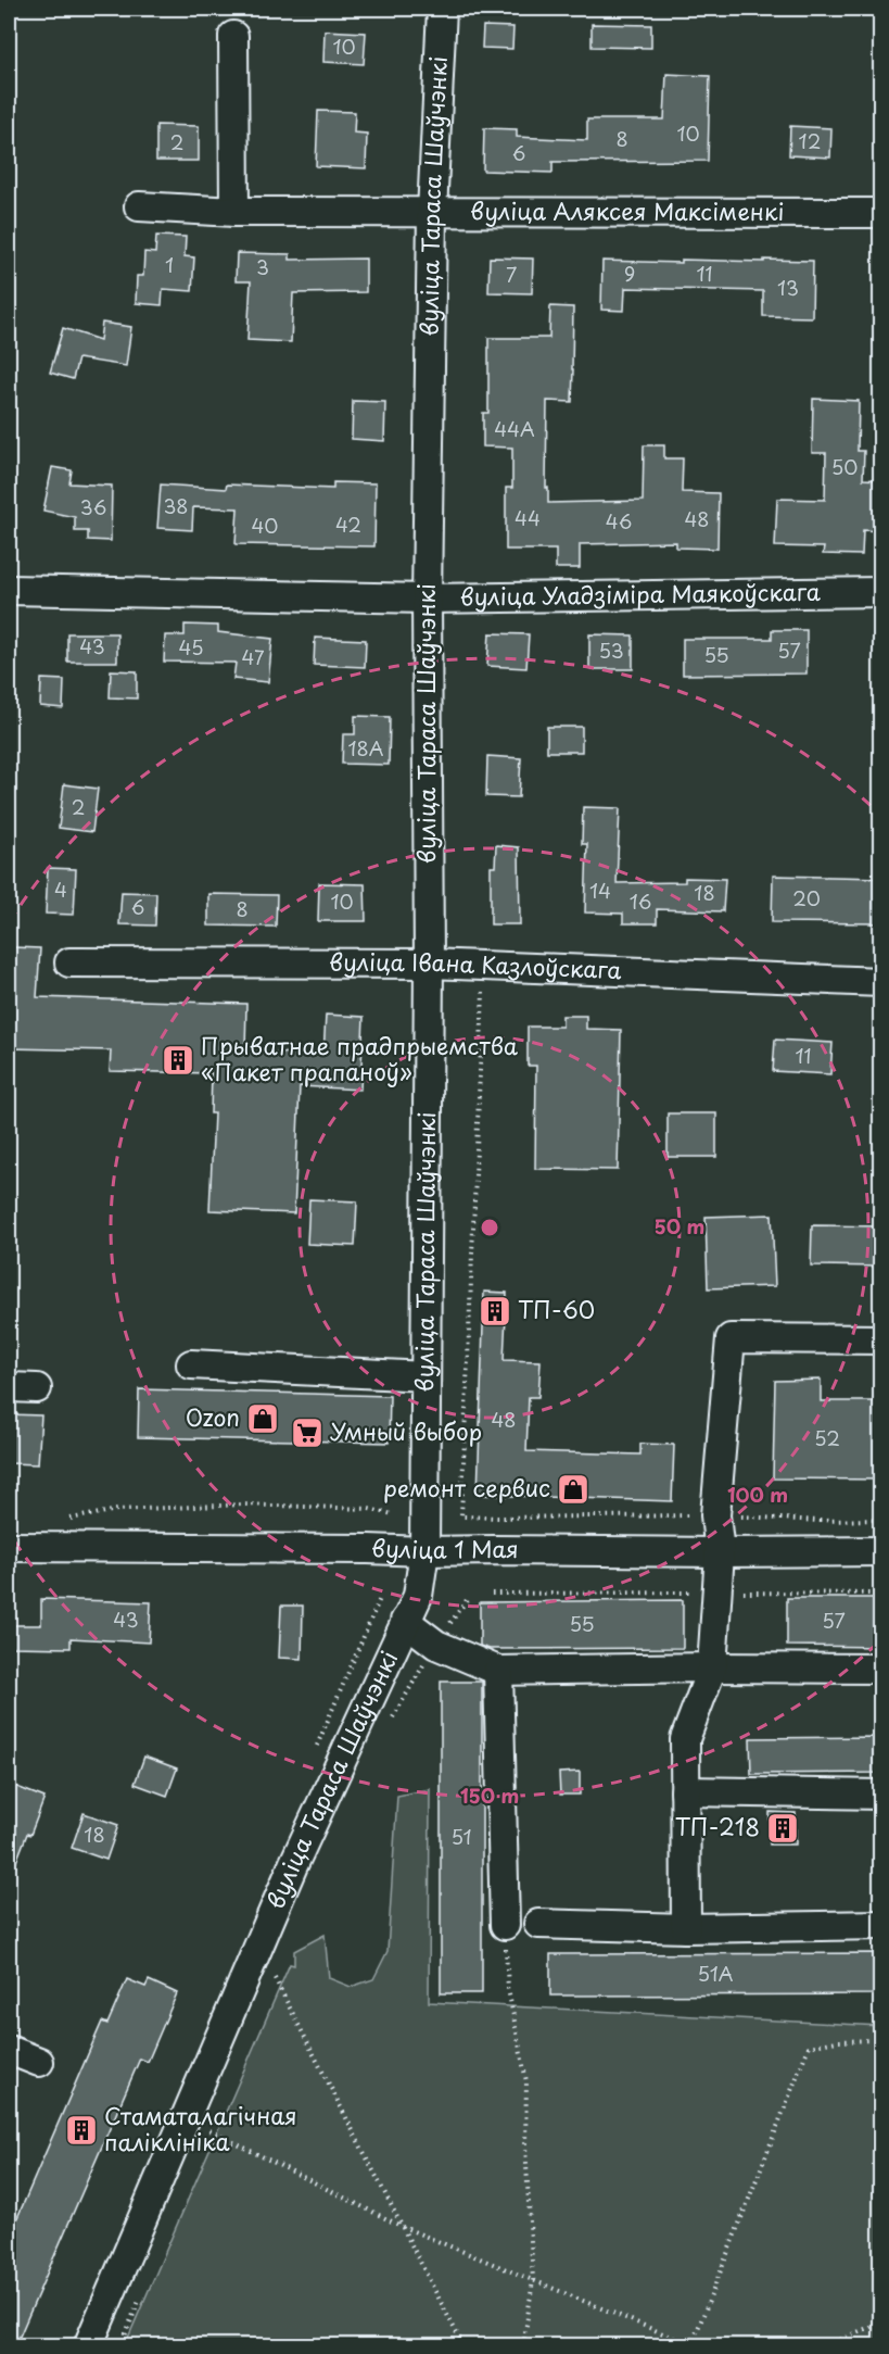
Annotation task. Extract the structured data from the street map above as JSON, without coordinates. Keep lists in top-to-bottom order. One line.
{"streets":{"street":["вуліца Тараса Шаўчэнкі","вуліца Аляксея Максіменкі","вуліца Уладзіміра Маякоўскага","вуліца Івана Казлоўскага","вуліца 1 Мая"]},"crossings":[["вуліца Тараса Шаўчэнкі","вуліца Аляксея Максіменкі"],["вуліца Тараса Шаўчэнкі","вуліца Уладзіміра Маякоўскага"],["вуліца Тараса Шаўчэнкі","вуліца Івана Казлоўскага"],["вуліца Тараса Шаўчэнкі","вуліца 1 Мая"]],"places":{"building":["Прыватнае прадпрыемства «Пакет прапаноў»","ТП-60","ТП-218","Стаматалагічная паліклініка"],"shop":["Ozon","ремонт сервис"],"supermarket":["Умный выбор"]},"house_numbers":["10","10","8","12","2","6","1","3","9","11","7","13","44А","50","38","36","44","48","46","42","40","43","45","53","57","55","47","18А","2","4","14","18","20","10","16","6","8","11","48","52","43","57","55","18","51","51А"],"rings":["50 m","100 m","150 m"]}
